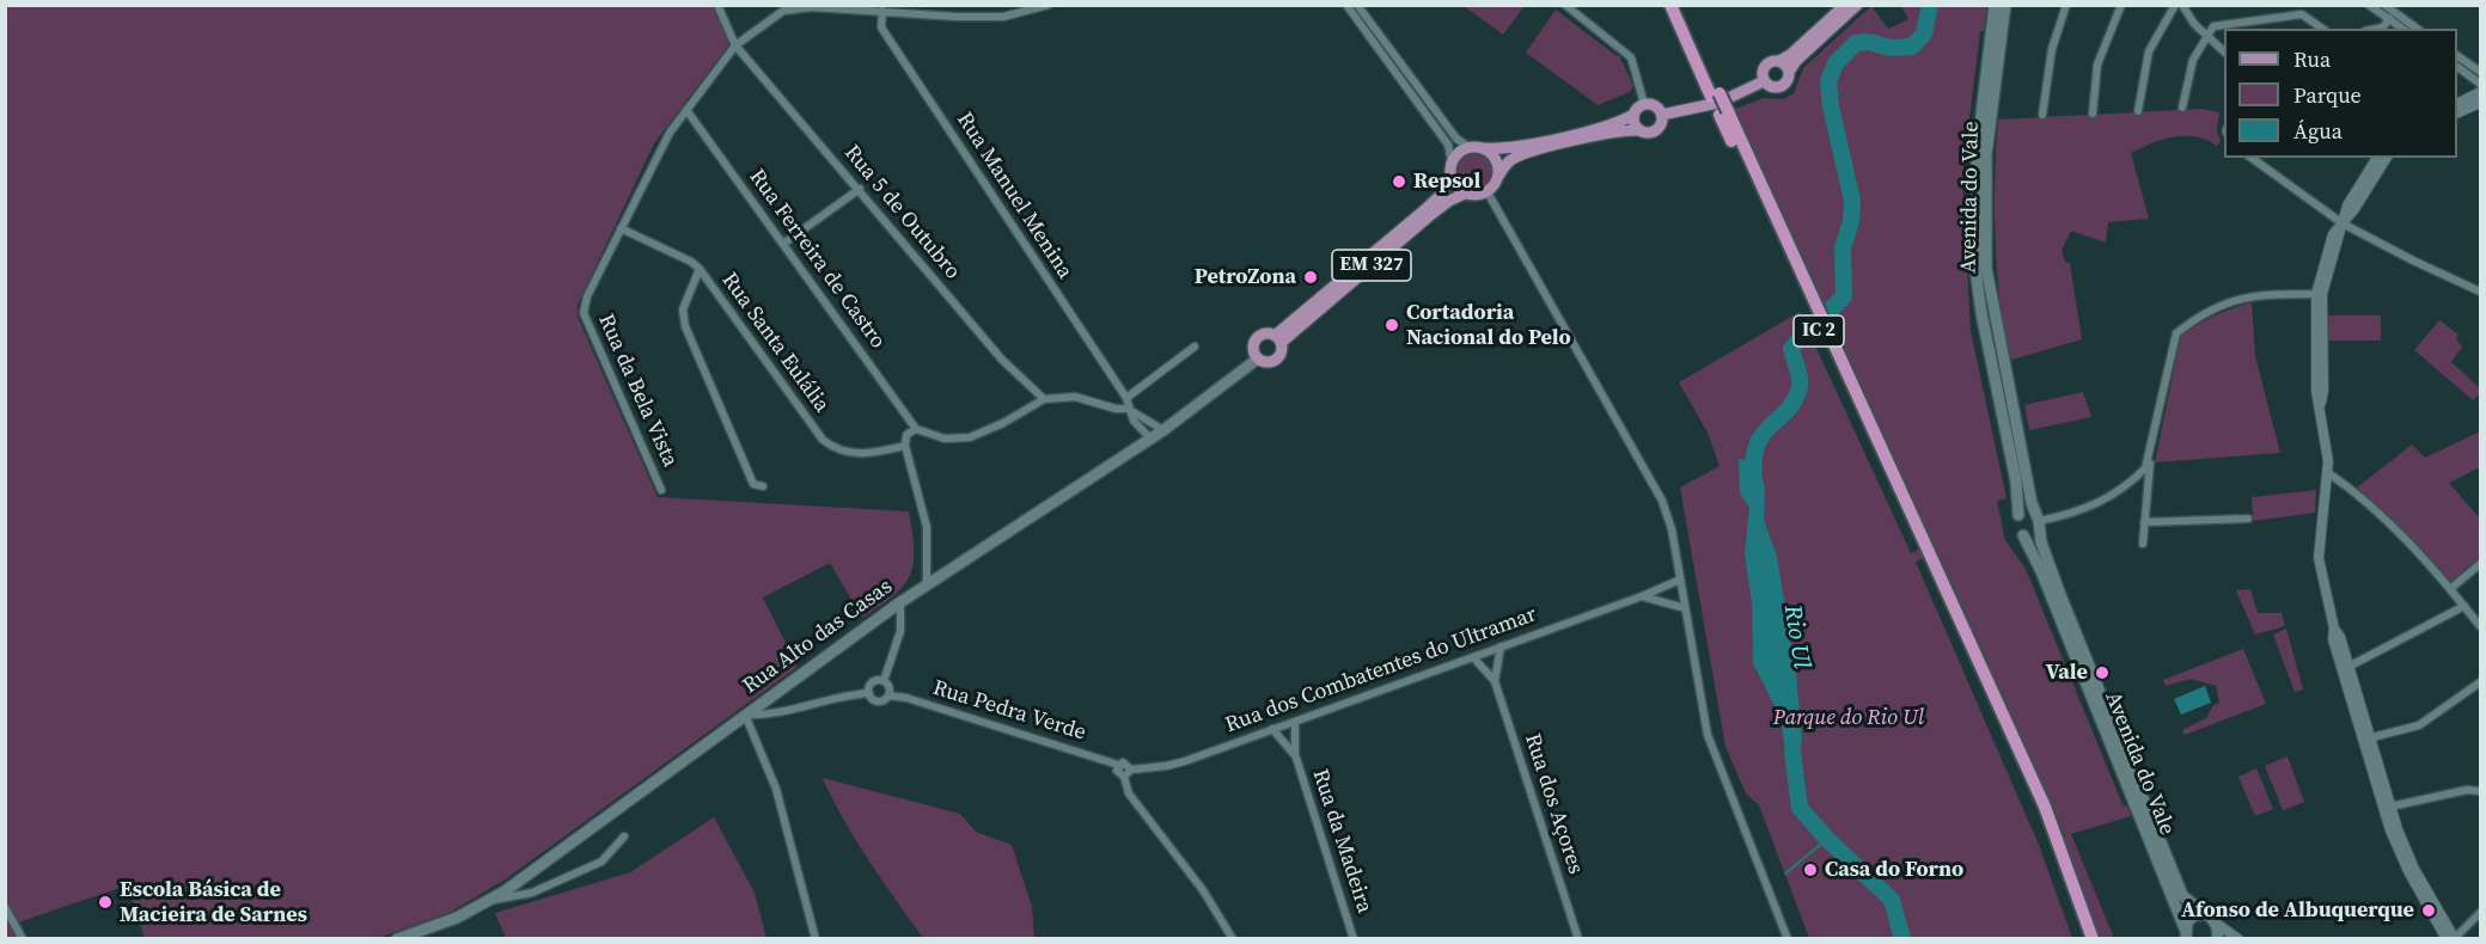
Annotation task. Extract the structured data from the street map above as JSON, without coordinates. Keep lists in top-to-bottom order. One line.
{"streets":{"highway":["IC 2"],"main road":["Avenida do Vale","EM 327","Rua Alto das Casas"],"street":["Rua Manuel Menina","Rua 5 de Outubro","Rua Ferreira de Castro","Rua Santa Eulália","Rua da Bela Vista","Rua dos Combatentes do Ultramar","Rua Pedra Verde","Rua dos Açores","Rua da Madeira"]},"crossings":[["Rua 5 de Outubro","Rua da Bela Vista"],["Rua Ferreira de Castro","Rua da Bela Vista"],["EM 327","Rua Alto das Casas"],["Rua Santa Eulália","Rua da Bela Vista"],["Rua dos Combatentes do Ultramar","Rua Pedra Verde"],["Rua dos Combatentes do Ultramar","Rua dos Açores"],["Rua dos Combatentes do Ultramar","Rua da Madeira"]],"water":["Rio Ul"],"parks":["Parque do Rio Ul"],"places":["Repsol","PetroZona","Cortadoria Nacional do Pelo","Vale","Casa do Forno","Escola Básica de Macieira de Sarnes","Afonso de Albuquerque"],"legend":["Rua","Parque","Água"]}
